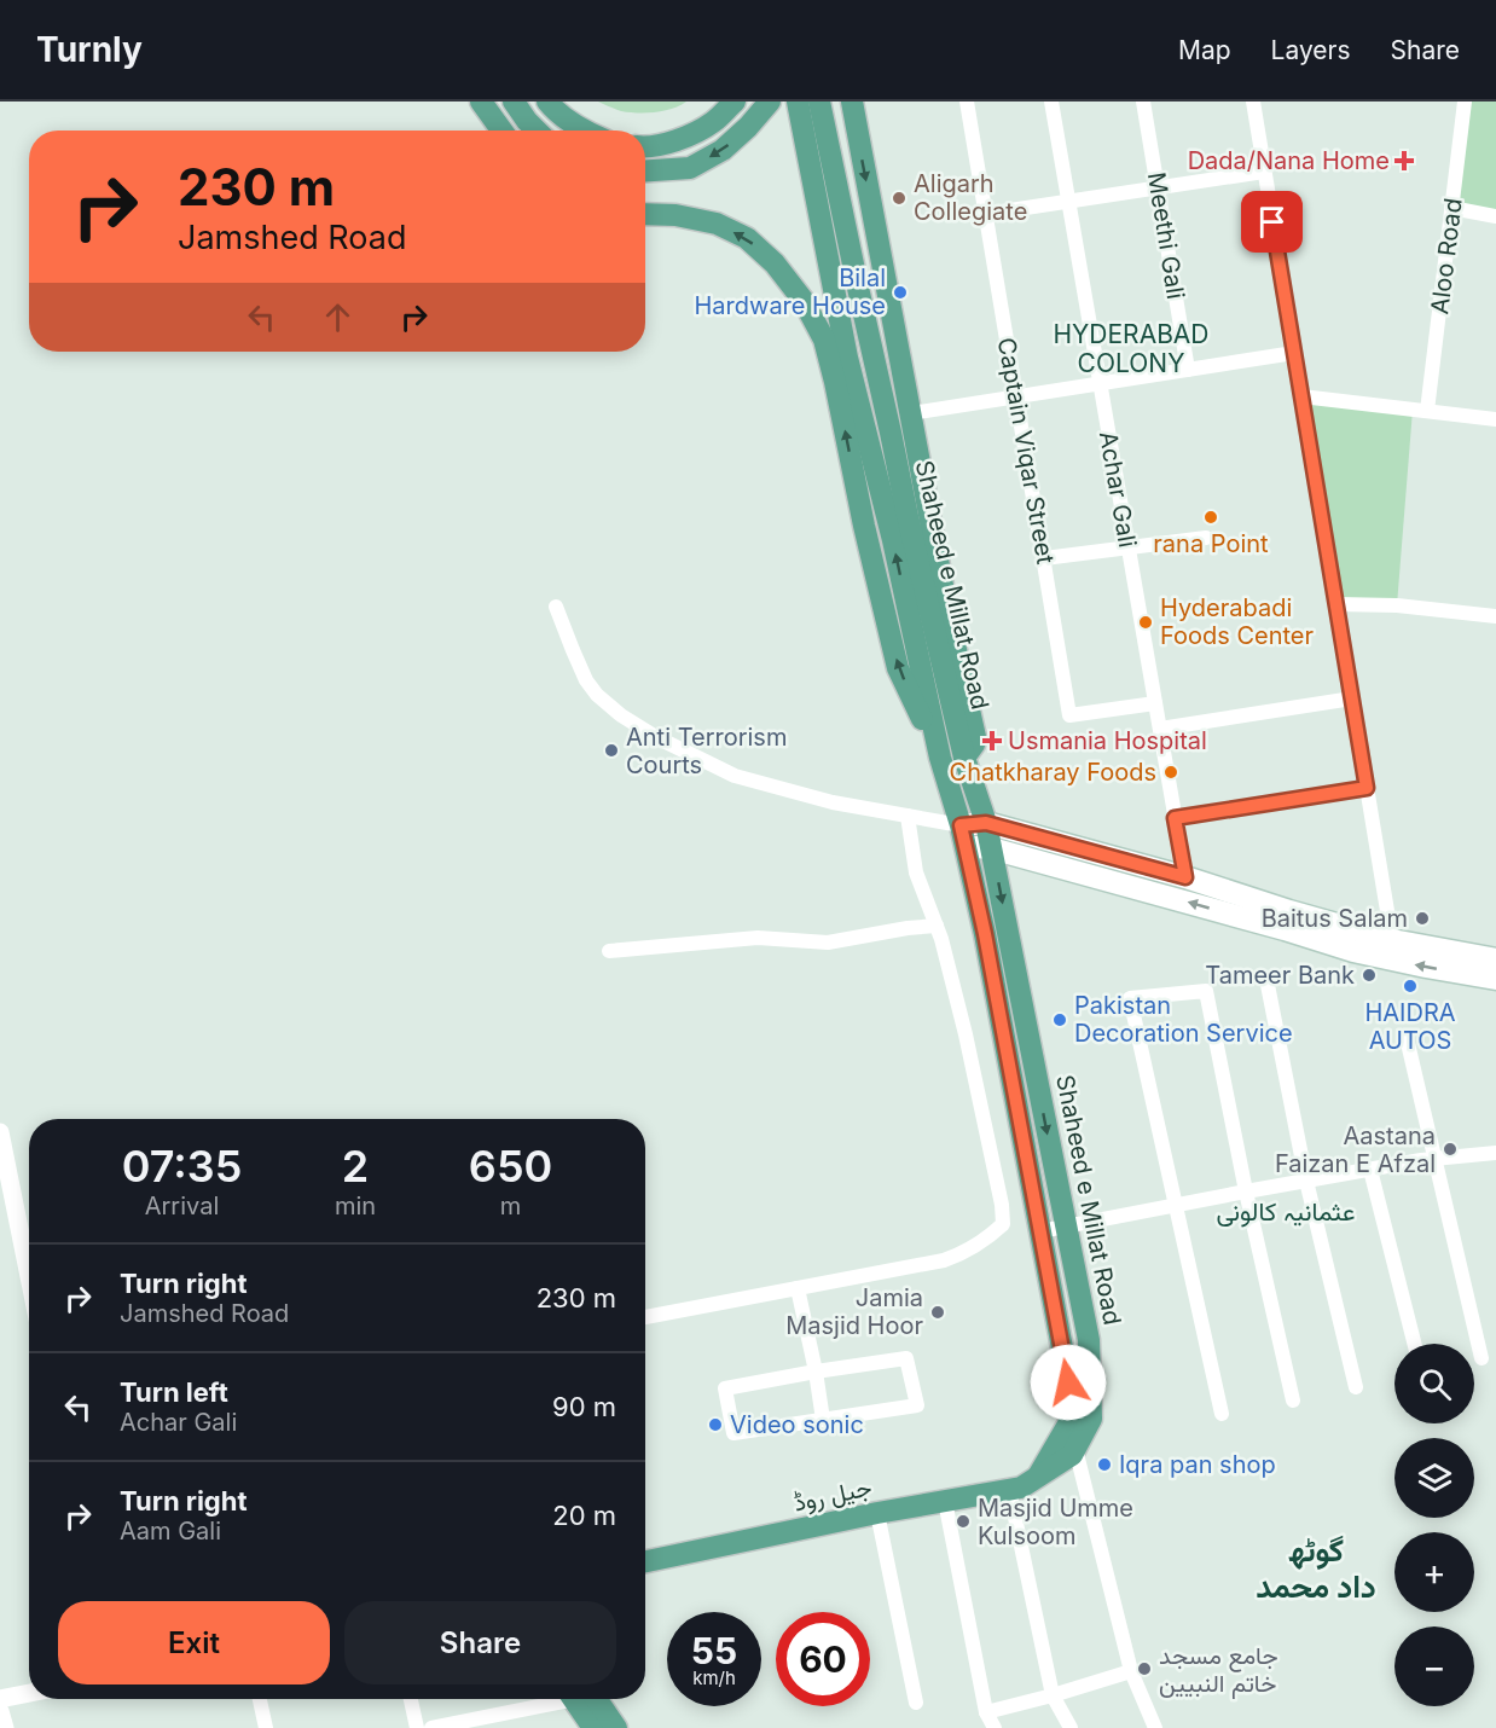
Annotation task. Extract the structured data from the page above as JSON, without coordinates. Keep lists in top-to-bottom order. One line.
{"streets":{"main road":["Shaheed e Millat Road","جیل روڈ"],"street":["Meethi Gali","Aloo Road","Captain Viqar Street","Achar Gali"]},"crossings":[["Captain Viqar Street","Achar Gali"],["Shaheed e Millat Road","جیل روڈ"]],"districts":["HYDERABAD COLONY","عثمانیہ کالونی","گوٹھ داد محمد"],"places":{"health":["Dada/Nana Home","Usmania Hospital"],"other":["Aligarh Collegiate","Bilal Hardware House","rana Point","Hyderabadi Foods Center","Anti Terrorism Courts","Chatkharay Foods","Baitus Salam","Tameer Bank","HAIDRA AUTOS","Pakistan Decoration Service","Aastana Faizan E Afzal","Jamia Masjid Hoor","Video sonic","Iqra pan shop","Masjid Umme Kulsoom","جامع مسجد خاتم النبیین"]},"page":{"header":"Turnly","nav":["Map","Layers","Share"],"turn":["230 m","Jamshed Road"],"eta":["07:35","Arrival","2","min","650","m"],"list":[{"name":"Turn right","note":"Jamshed Road","value":"230 m"},{"name":"Turn left","note":"Achar Gali","value":"90 m"},{"name":"Turn right","note":"Aam Gali","value":"20 m"}],"map_buttons":["+","−"],"buttons":["Exit","Share"],"speed":"55 km/h","limit":"60"}}
